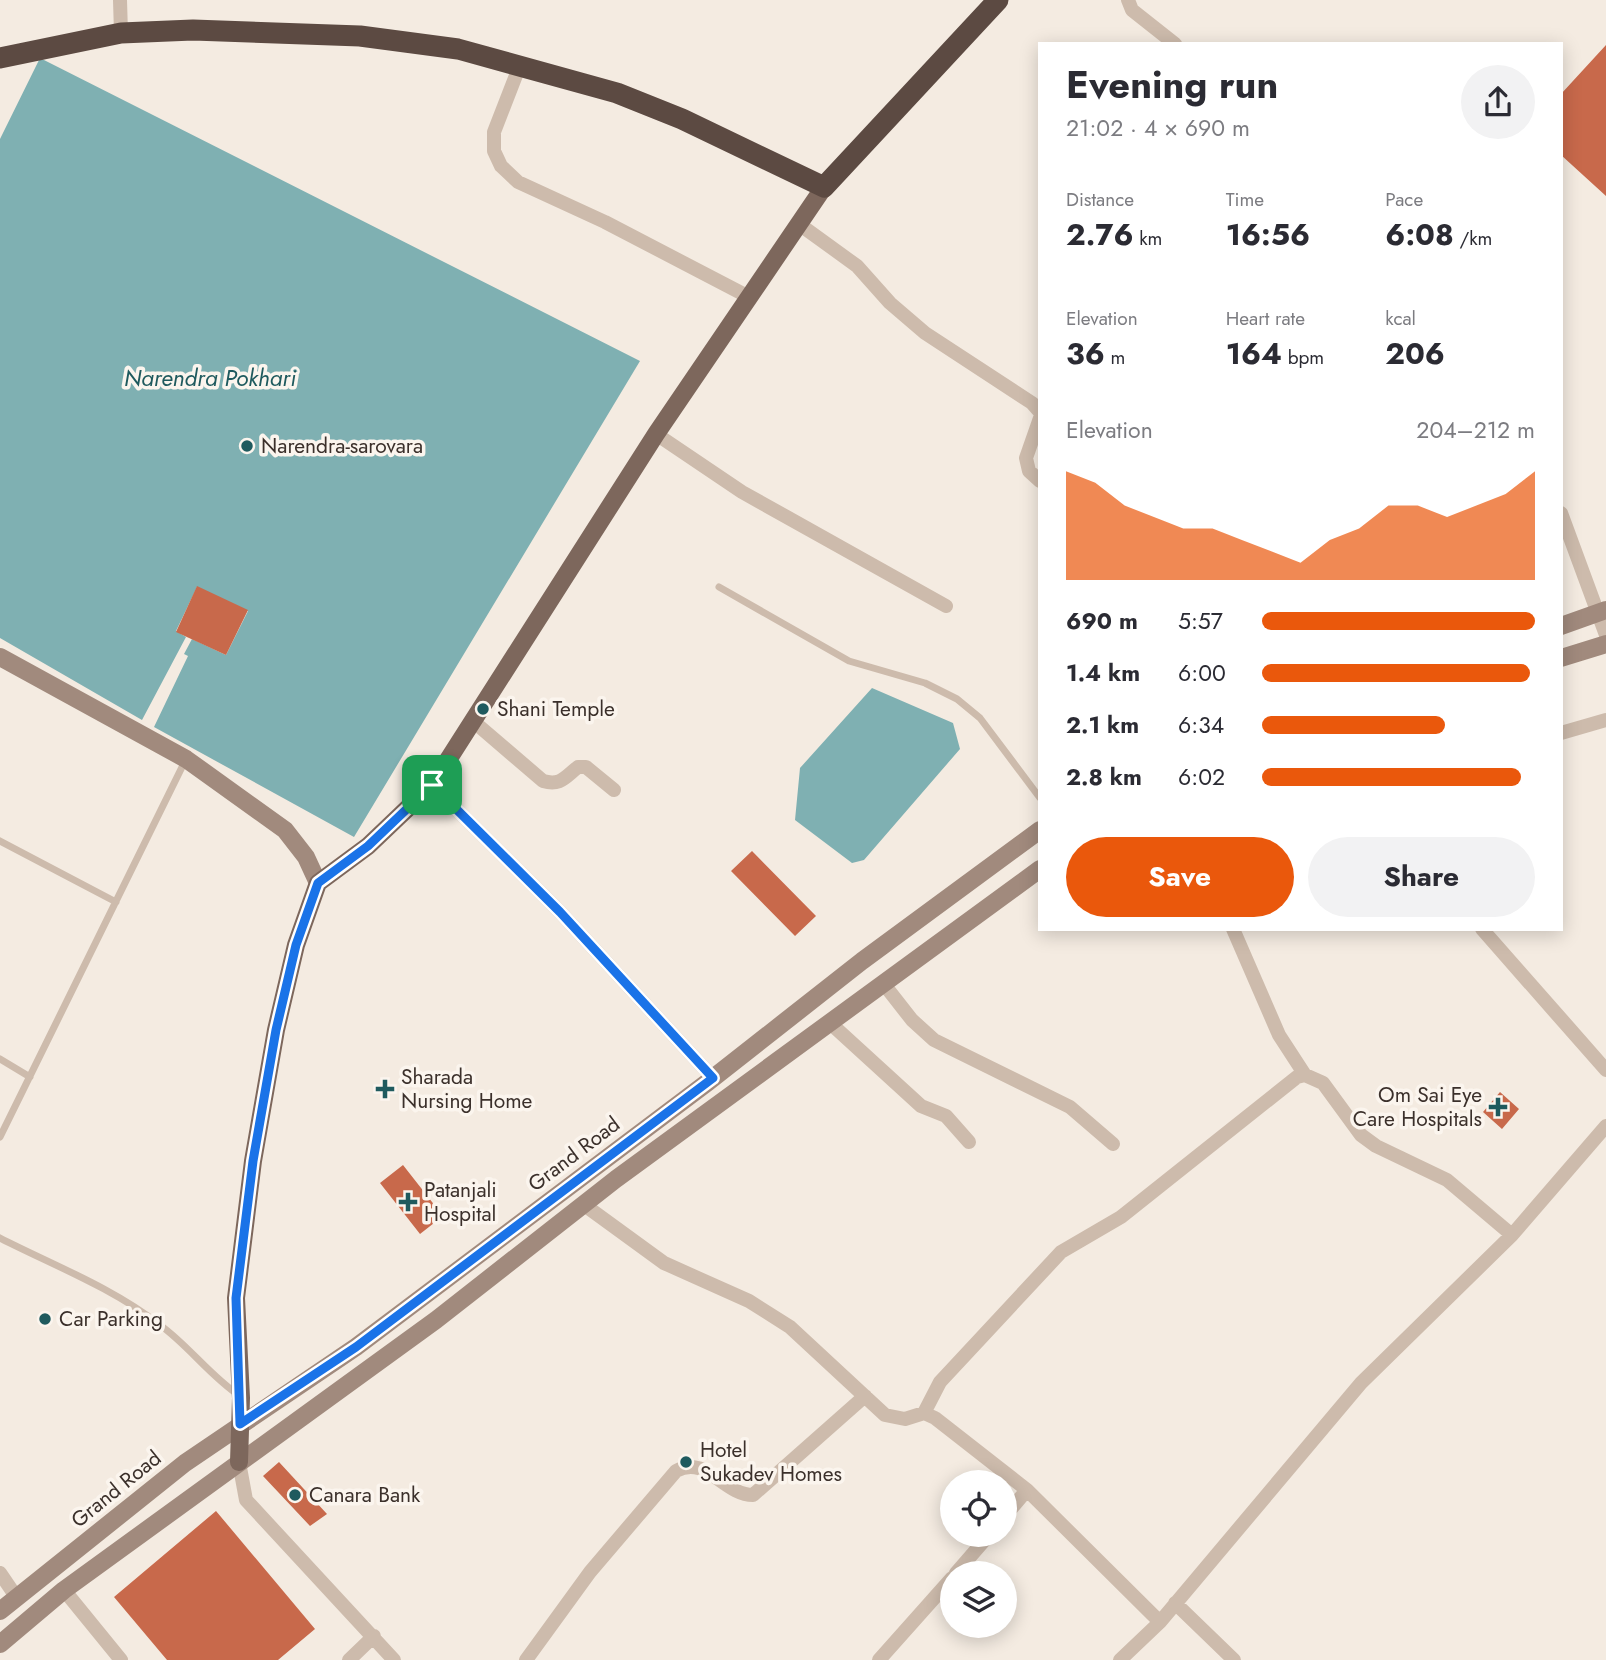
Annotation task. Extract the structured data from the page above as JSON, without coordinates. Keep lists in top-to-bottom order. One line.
{"streets":{"main road":["Grand Road"]},"water":["Narendra Pokhari"],"places":{"other":["Narendra-sarovara","Shani Temple","Car Parking","Hotel Sukadev Homes","Canara Bank"],"health":["Sharada Nursing Home","Om Sai Eye Care Hospitals","Patanjali Hospital"]},"page":{"heading":["Evening run","21:02 · 4 × 690 m"],"stats":[["Distance","2.76 km"],["Time","16:56"],["Pace","6:08 /km"],["Elevation","36 m"],["Heart rate","164 bpm"],["kcal","206"]],"chart":["Elevation","204–212 m"],"list":[{"name":"690 m","note":"5:57"},{"name":"1.4 km","note":"6:00"},{"name":"2.1 km","note":"6:34"},{"name":"2.8 km","note":"6:02"}],"buttons":["Save","Share"]}}
